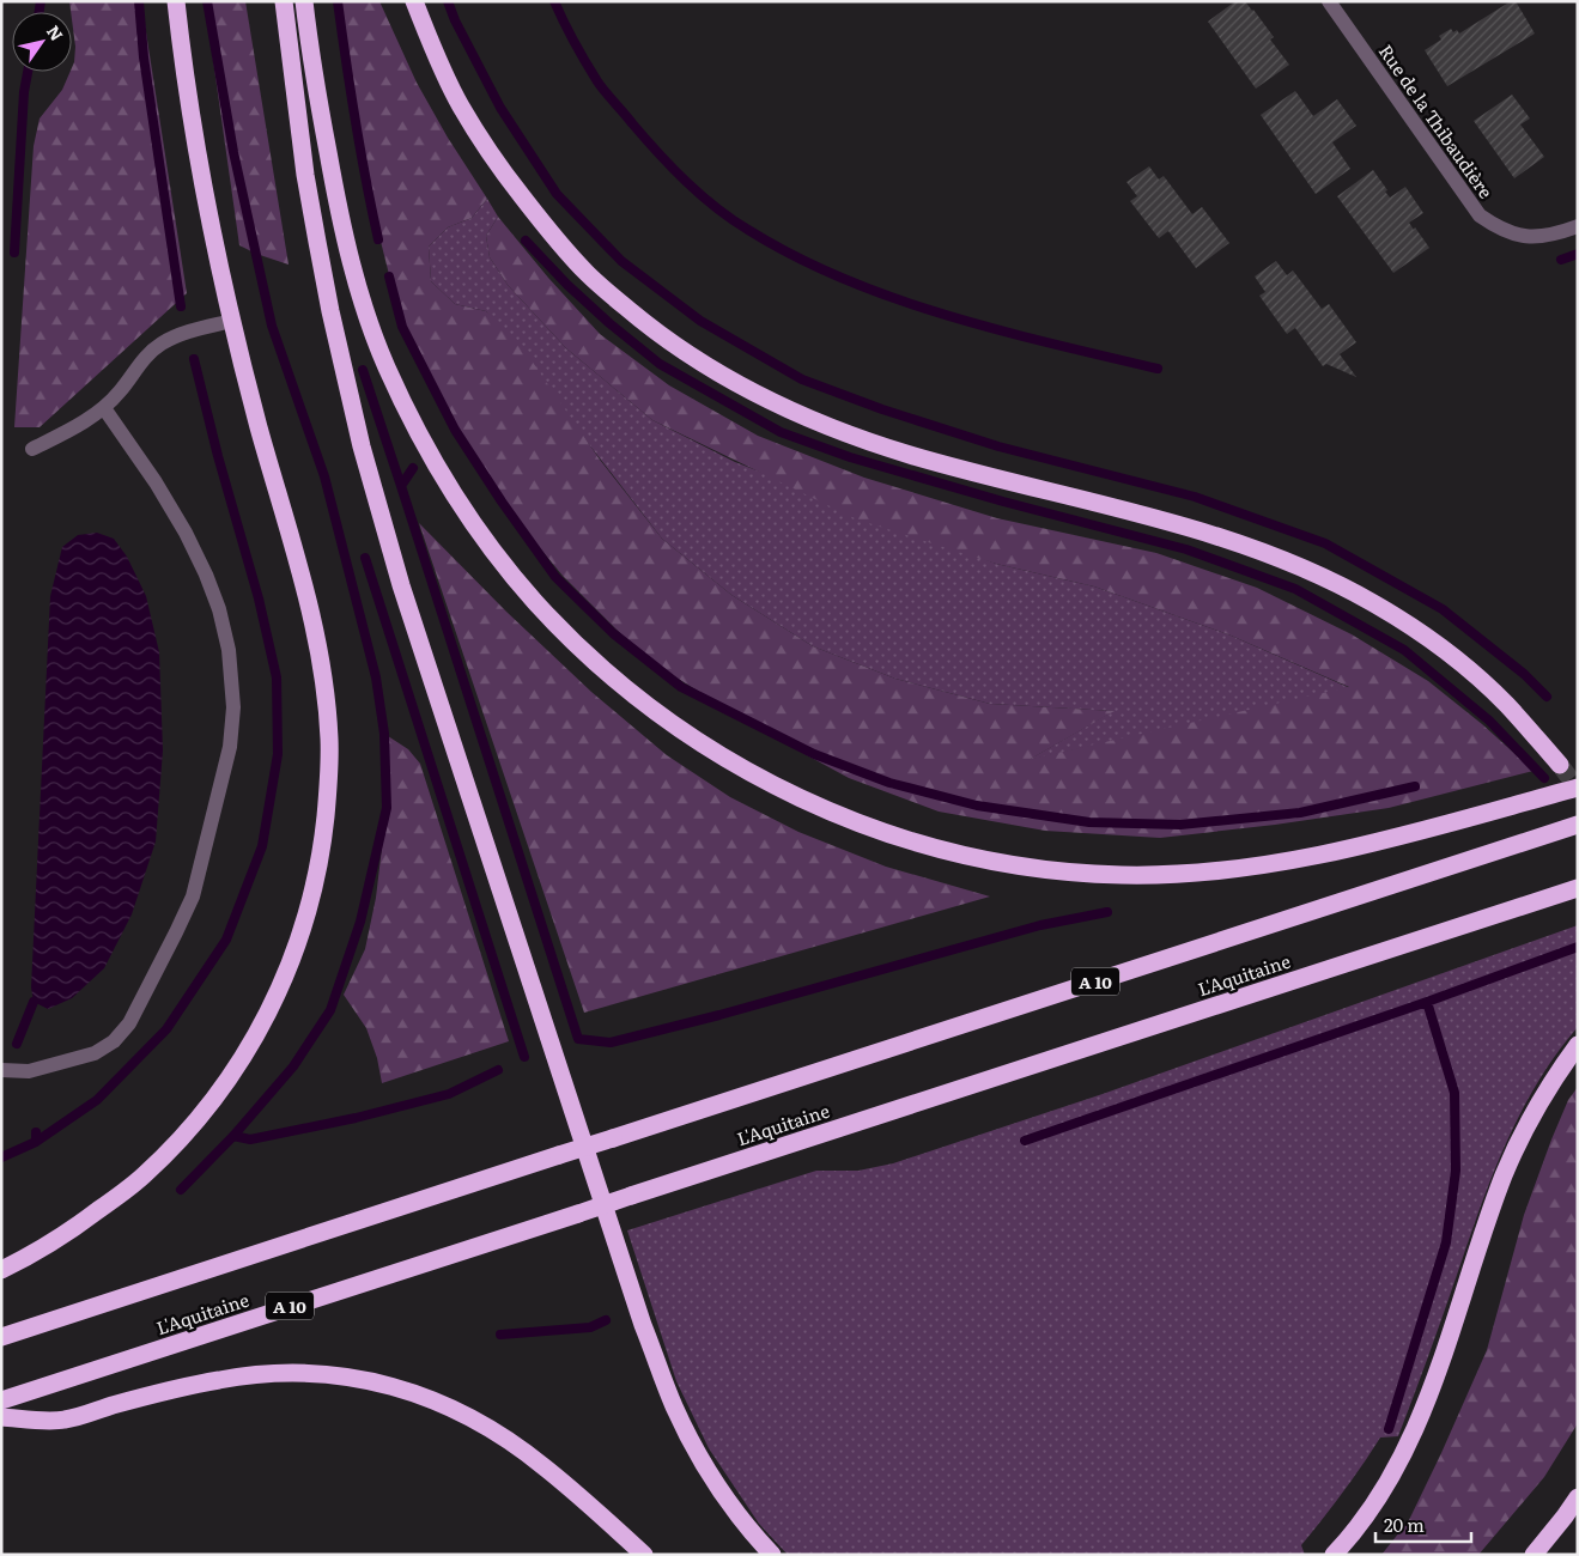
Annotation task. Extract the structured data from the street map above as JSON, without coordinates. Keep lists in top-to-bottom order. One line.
{"streets":{"highway":["L'Aquitaine","A 10"],"street":["Rue de la Thibaudière"]},"scale_bar":"20 m","north":"top right"}
